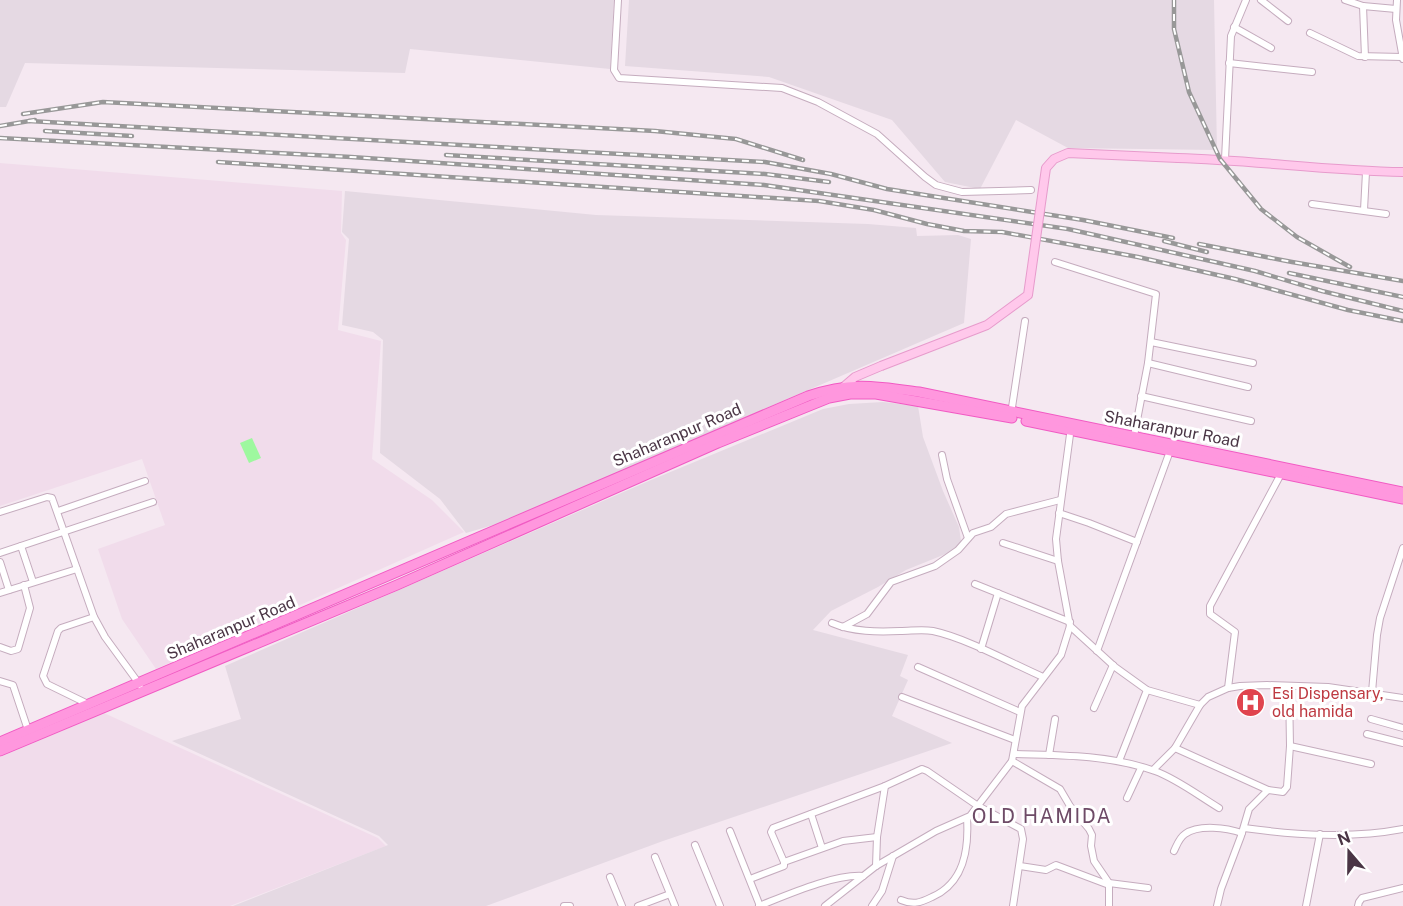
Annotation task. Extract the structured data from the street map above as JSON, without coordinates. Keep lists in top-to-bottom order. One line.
{"streets":{"main road":["Shaharanpur Road"]},"districts":["OLD HAMIDA"],"places":{"hospital":["Esi Dispensary, old hamida"]},"north":"top"}
